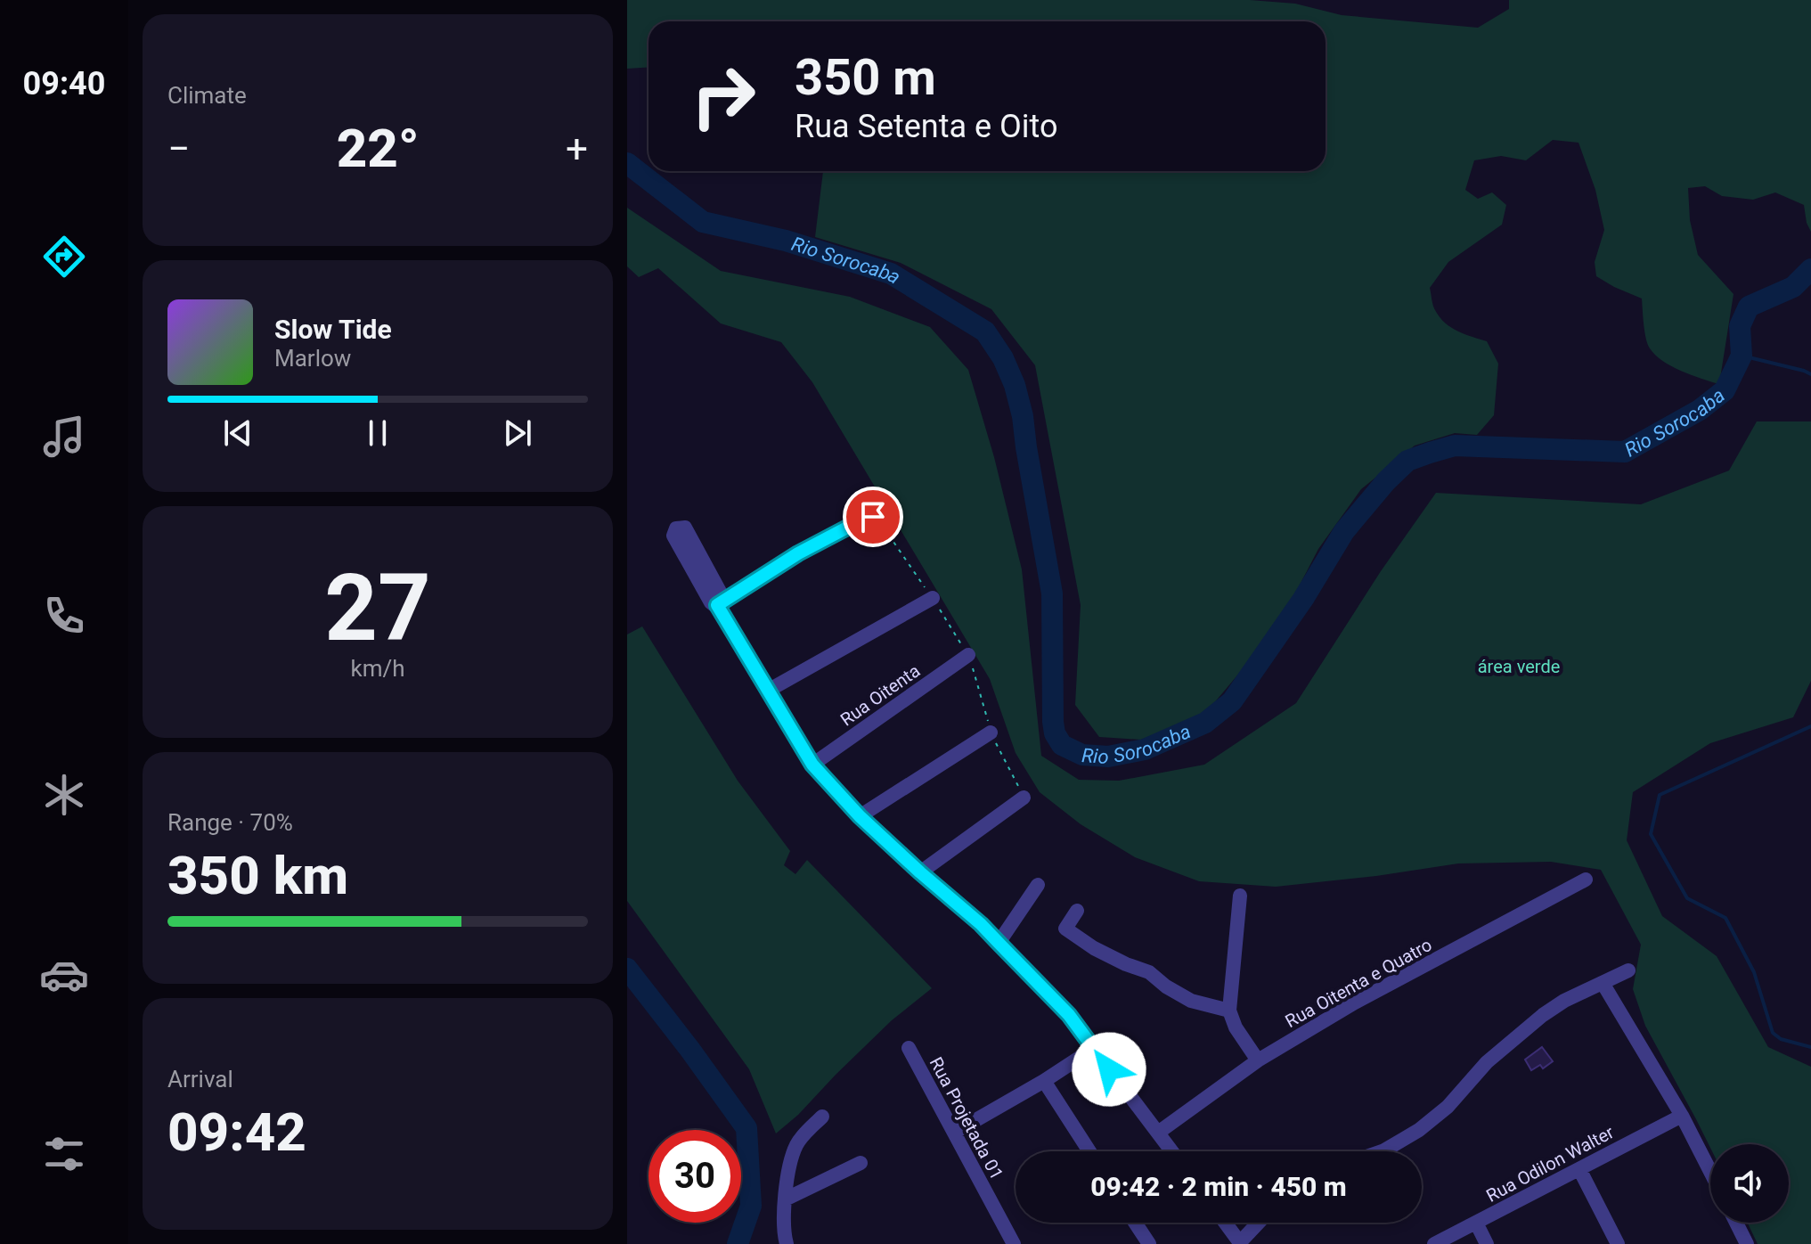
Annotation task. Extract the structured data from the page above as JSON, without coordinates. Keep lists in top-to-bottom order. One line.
{"streets":{"street":["Rua Oitenta","Rua Oitenta e Quatro","Rua Projetada 01","Rua Odilon Walter"]},"water":["Rio Sorocaba"],"parks":["área verde"],"page":{"tabs":"09:40","tile":["Climate",["27","km/h"],["Range · 70%","350 km"],["Arrival","09:42"]],"turn":["350 m","Rua Setenta e Oito"],"heat":["−","22°","+"],"song":["Slow Tide","Marlow"],"limit":"30","trip":"09:42 · 2 min · 450 m"}}
